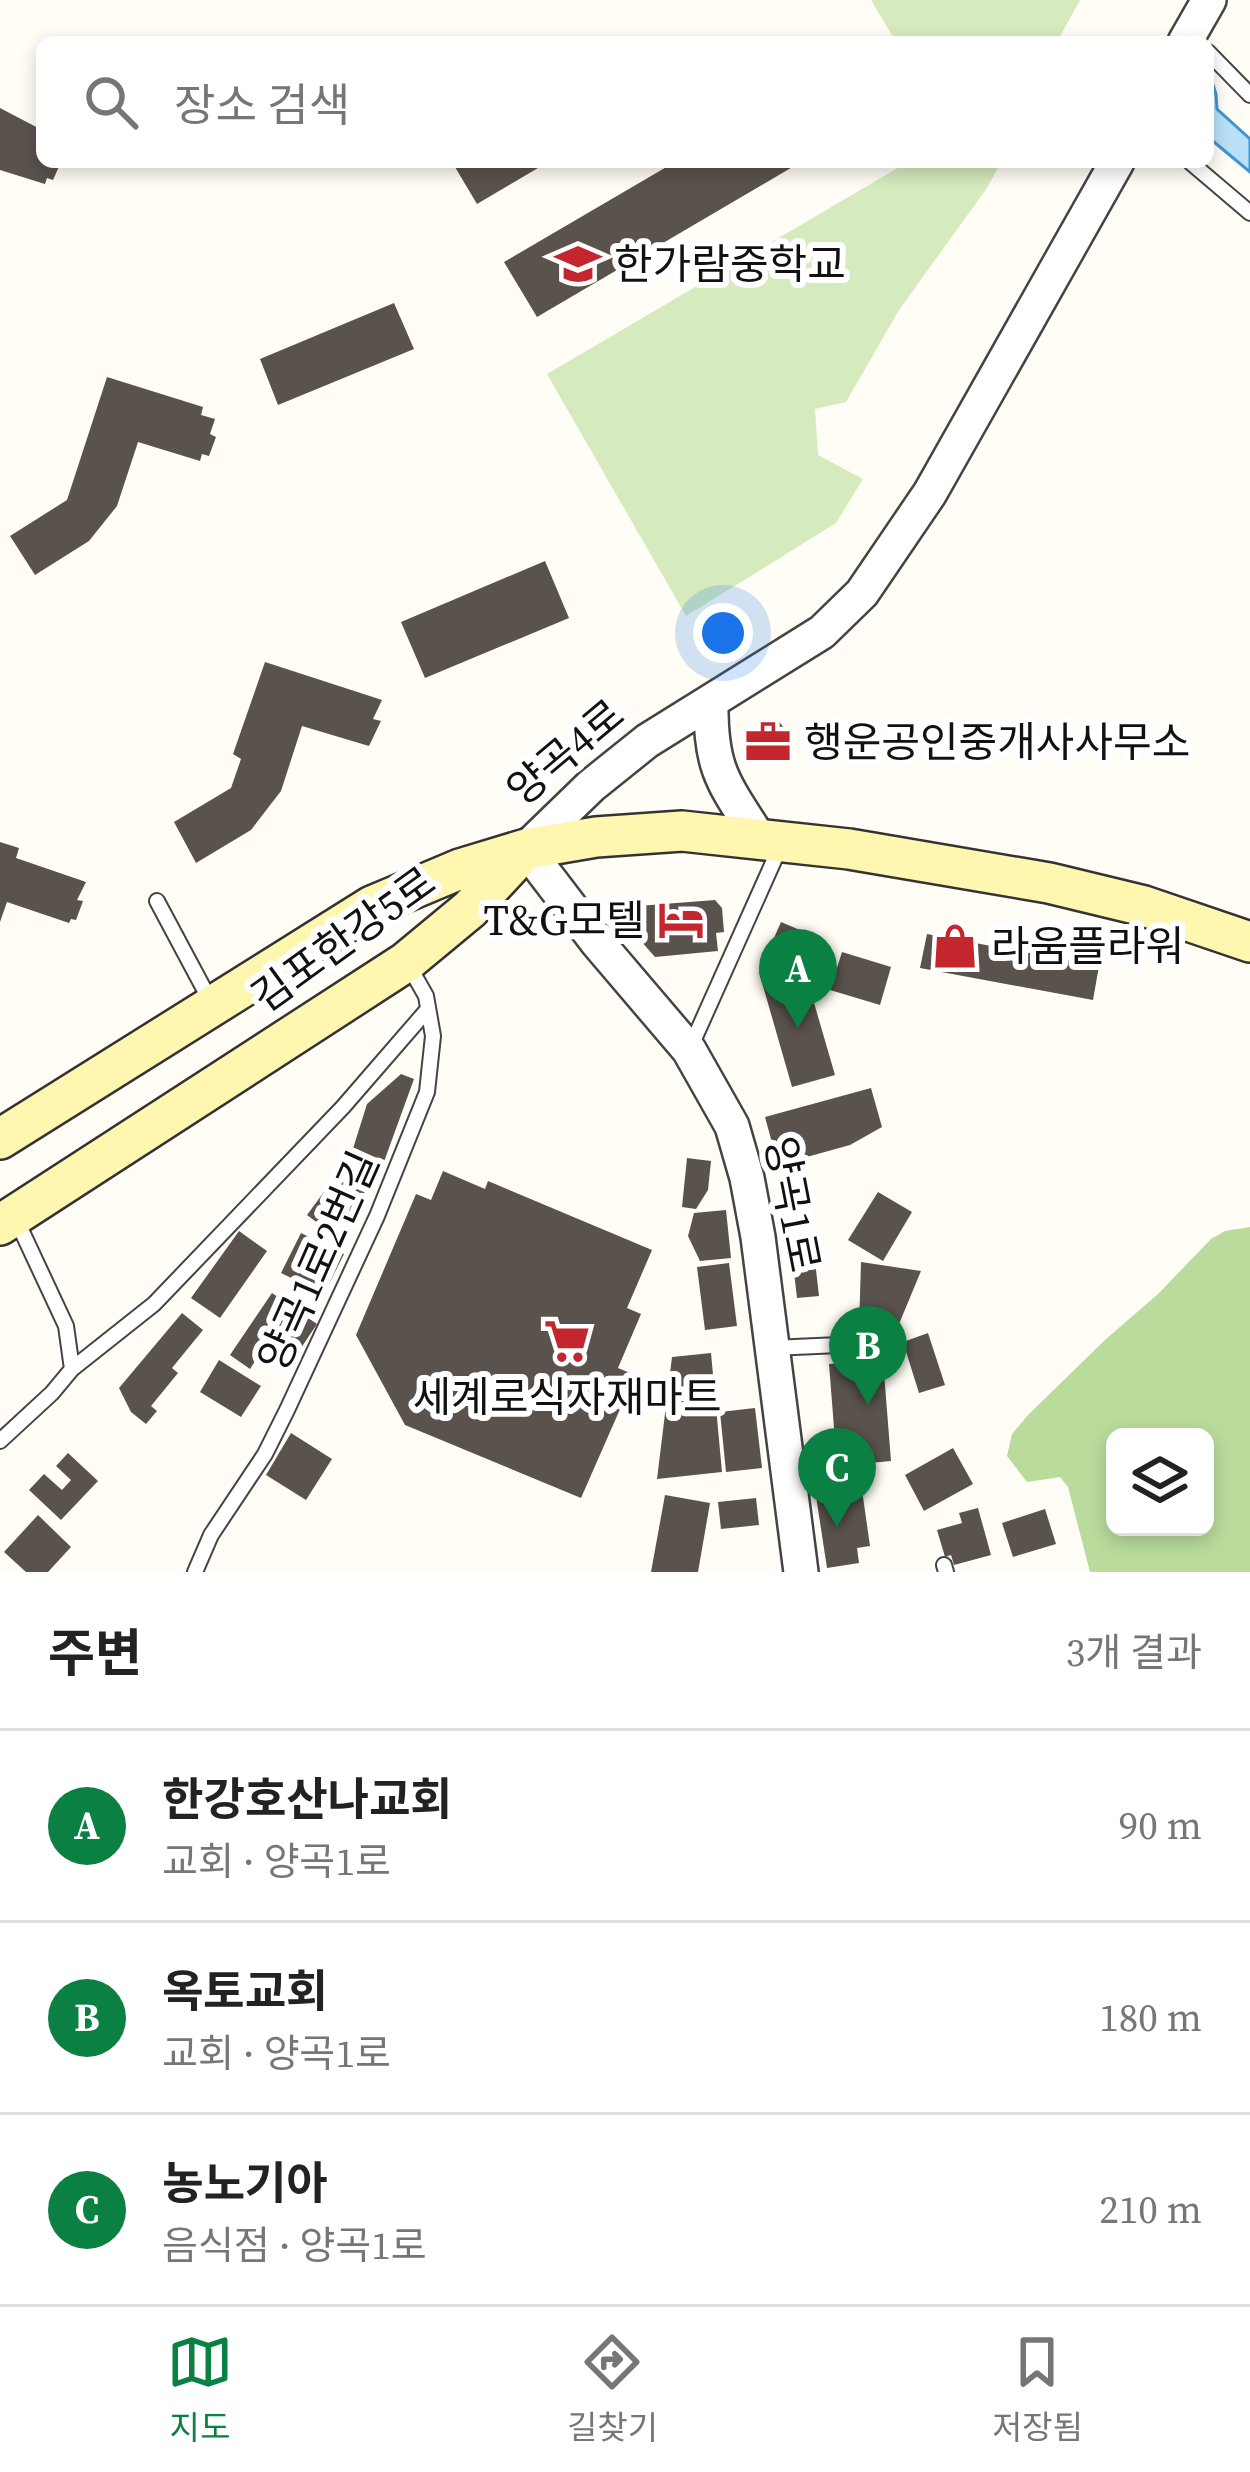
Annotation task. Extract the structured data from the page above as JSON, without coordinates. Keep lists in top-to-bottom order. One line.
{"streets":{"main road":["양곡4로","김포한강5로"],"street":["양곡1로"],"lane":["양곡1로2번길"]},"crossings":[["양곡4로","김포한강5로"],["양곡4로","양곡1로"],["김포한강5로","양곡1로"],["김포한강5로","양곡1로2번길"]],"places":{"school or university":["한가람중학교"],"office":["행운공인중개사사무소"],"hotel":["T&G모텔"],"shop":["라움플라워"],"supermarket":["세계로식자재마트"]},"page":{"search":"장소 검색","pins":["A","B","C"],"heading":["주변","3개 결과"],"list":[{"mark":"A","name":"한강호산나교회","note":"교회 · 양곡1로","value":"90 m"},{"mark":"B","name":"옥토교회","note":"교회 · 양곡1로","value":"180 m"},{"mark":"C","name":"농노기아","note":"음식점 · 양곡1로","value":"210 m"}],"nav":["지도","길찾기","저장됨"]}}
